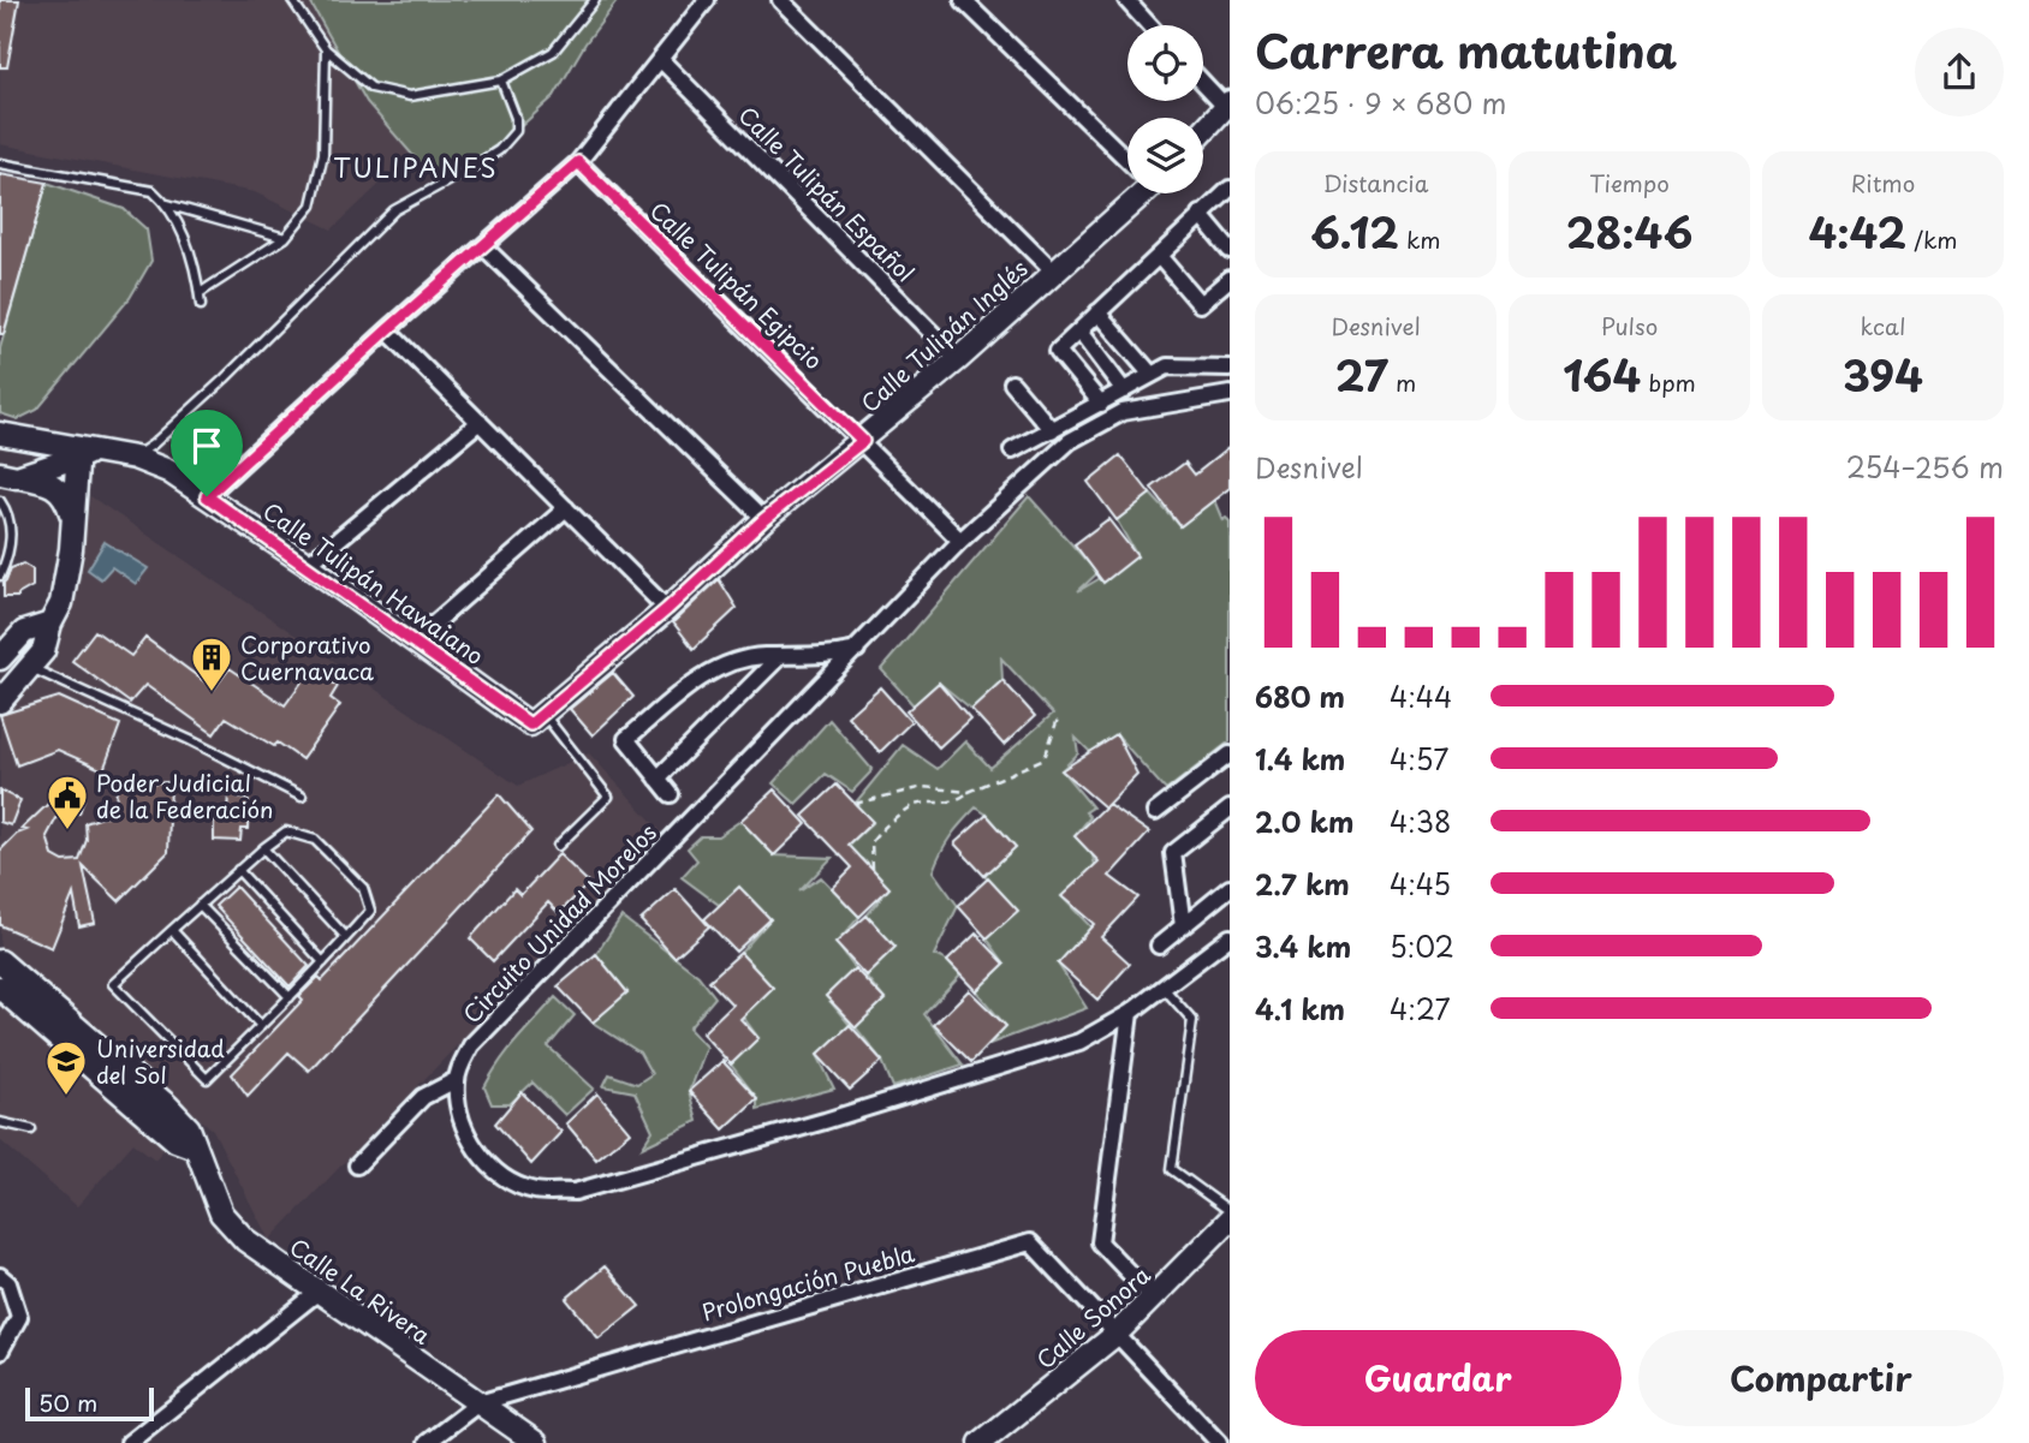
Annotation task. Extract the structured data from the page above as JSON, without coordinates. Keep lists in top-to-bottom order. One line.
{"streets":{"street":["Calle Tulipán Español","Calle Tulipán Egipcio","Calle Tulipán Inglés","Calle Tulipán Hawaiano","Circuito Unidad Morelos","Prolongación Puebla","Calle La Rivera","Calle Sonora"]},"crossings":[["Calle Tulipán Español","Calle Tulipán Inglés"],["Calle Tulipán Egipcio","Calle Tulipán Inglés"],["Calle Tulipán Inglés","Calle Tulipán Hawaiano"],["Prolongación Puebla","Calle La Rivera"],["Prolongación Puebla","Calle Sonora"]],"districts":["TULIPANES"],"places":{"building":["Corporativo Cuernavaca"],"public building":["Poder Judicial de la Federación"],"school or university":["Universidad del Sol"]},"scale_bar":"50 m","page":{"heading":["Carrera matutina","06:25 · 9 × 680 m"],"stats":[["Distancia","6.12 km"],["Tiempo","28:46"],["Ritmo","4:42 /km"],["Desnivel","27 m"],["Pulso","164 bpm"],["kcal","394"]],"chart":["Desnivel","254–256 m"],"list":[{"name":"680 m","note":"4:44"},{"name":"1.4 km","note":"4:57"},{"name":"2.0 km","note":"4:38"},{"name":"2.7 km","note":"4:45"},{"name":"3.4 km","note":"5:02"},{"name":"4.1 km","note":"4:27"}],"buttons":["Guardar","Compartir"],"scale":"50 m"}}
